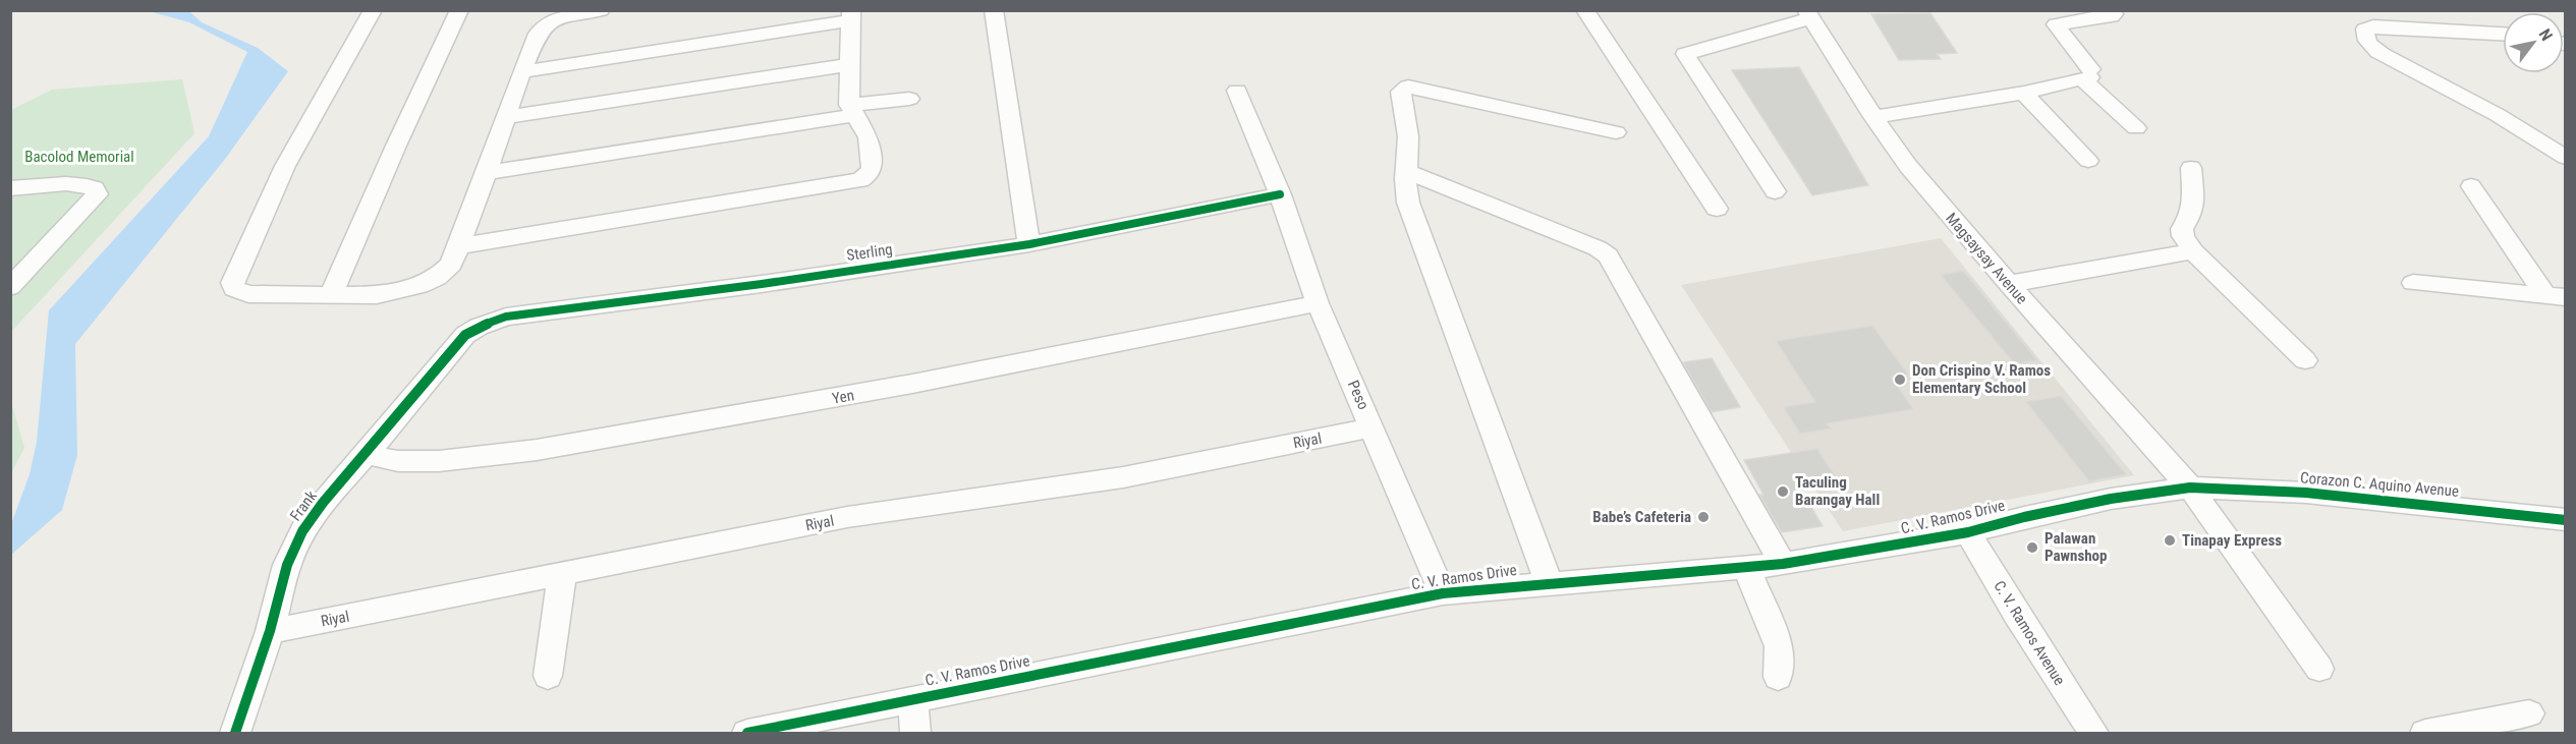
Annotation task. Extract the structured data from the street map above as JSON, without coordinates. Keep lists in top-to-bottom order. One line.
{"streets":{"street":["Sterling","Magsaysay Avenue","Peso","Yen","Riyal","Corazon C. Aquino Avenue","Frank","C. V. Ramos Drive","C. V. Ramos Avenue"]},"crossings":[["Sterling","Peso"],["Sterling","Frank"],["Magsaysay Avenue","Corazon C. Aquino Avenue"],["Magsaysay Avenue","C. V. Ramos Drive"],["Peso","Yen"],["Peso","Riyal"],["Peso","C. V. Ramos Drive"],["Yen","Frank"],["Riyal","Frank"],["Corazon C. Aquino Avenue","C. V. Ramos Drive"],["C. V. Ramos Drive","C. V. Ramos Avenue"]],"parks":["Bacolod Memorial"],"places":["Don Crispino V. Ramos Elementary School","Taculing Barangay Hall","Babe’s Cafeteria","Tinapay Express","Palawan Pawnshop"],"north":"top right"}
